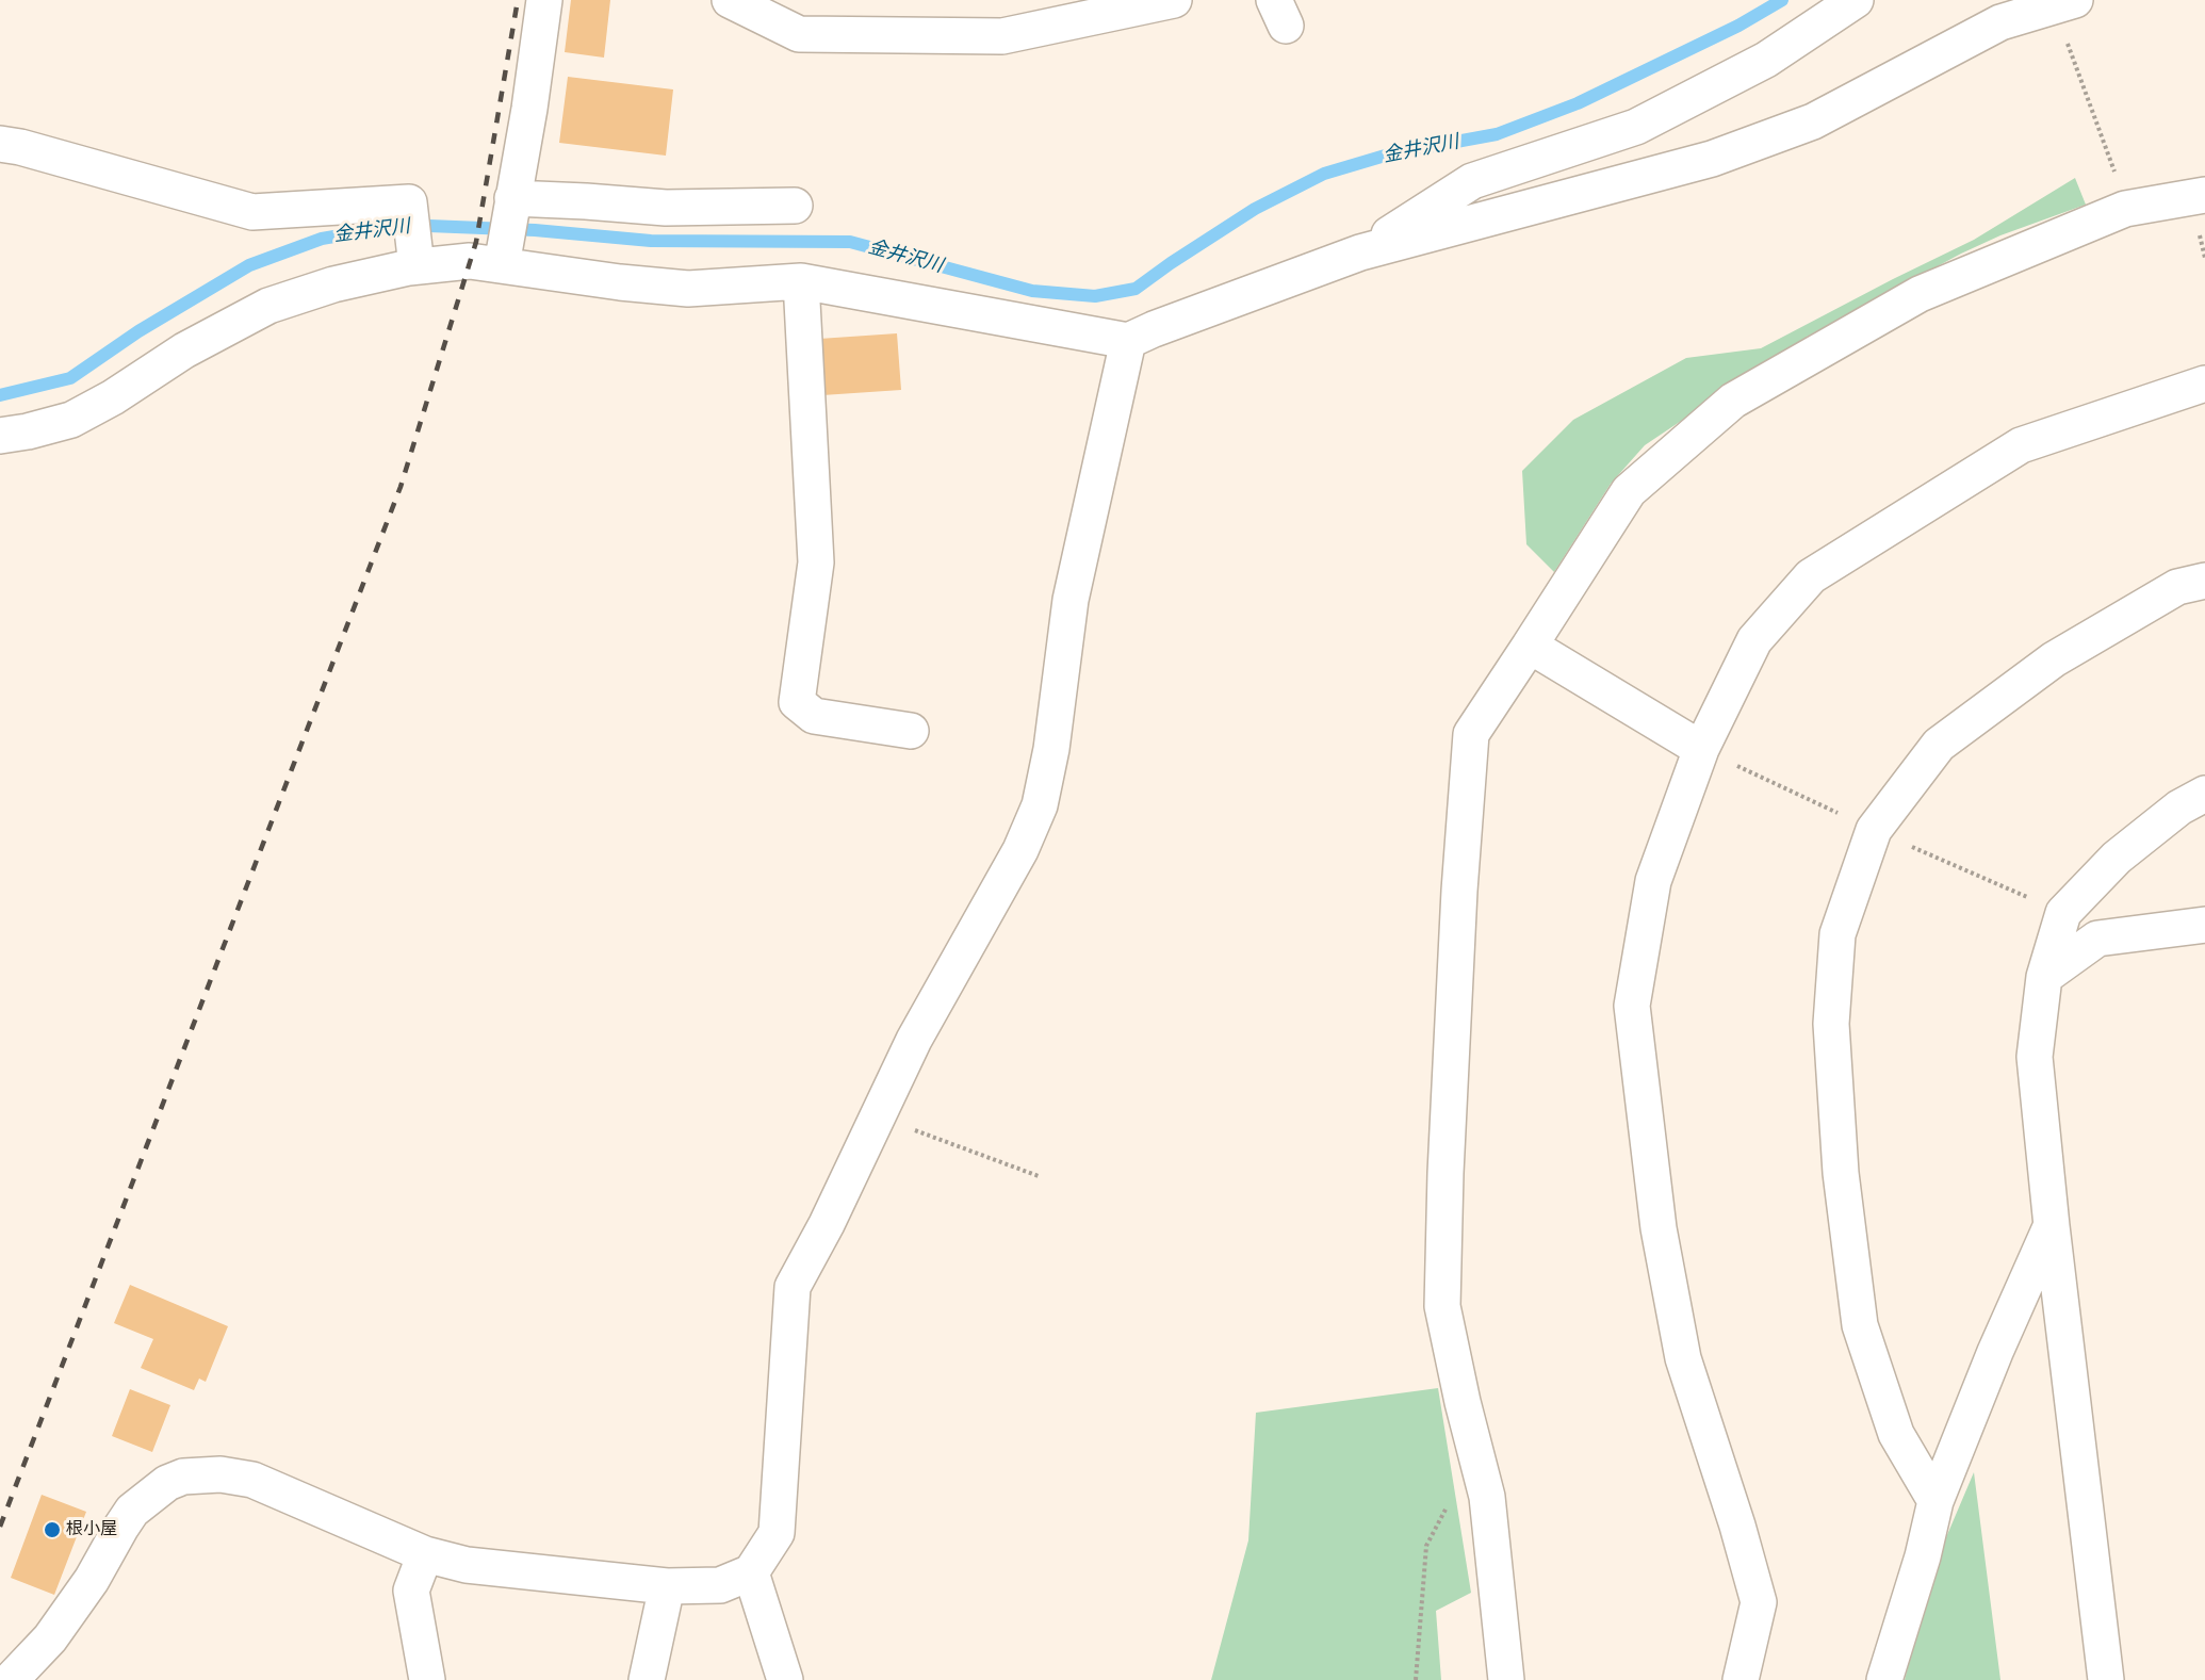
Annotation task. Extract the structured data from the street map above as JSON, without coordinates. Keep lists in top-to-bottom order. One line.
{"water":["金井沢川"],"places":["根小屋"]}
